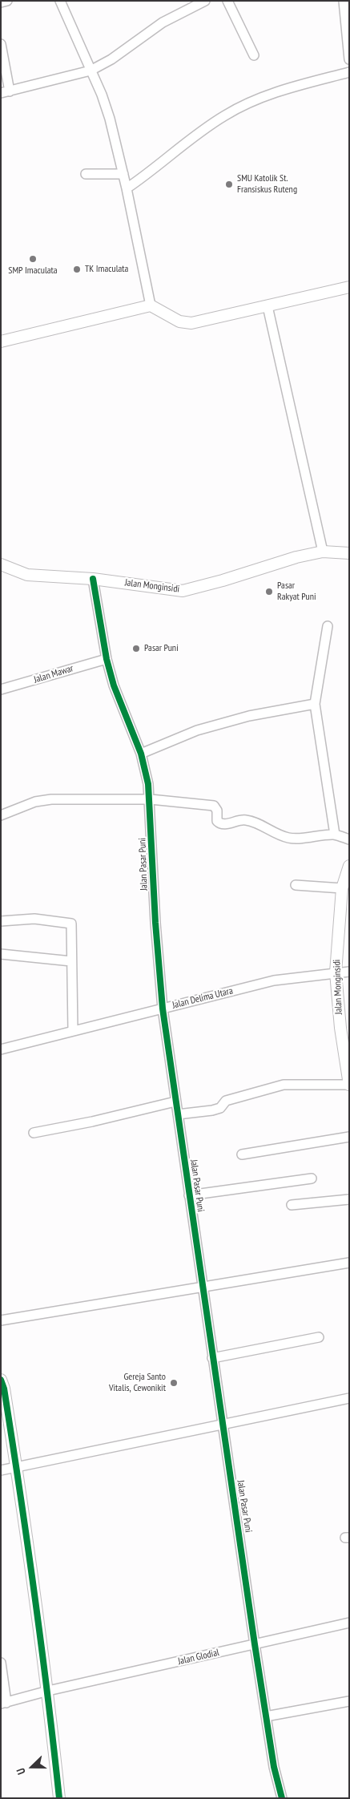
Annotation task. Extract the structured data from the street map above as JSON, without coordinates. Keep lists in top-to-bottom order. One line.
{"streets":{"street":["Jalan Monginsidi","Jalan Mawar","Jalan Pasar Puni","Jalan Delima Utara","Jalan Glodial"]},"crossings":[["Jalan Monginsidi","Jalan Pasar Puni"],["Jalan Monginsidi","Jalan Delima Utara"],["Jalan Mawar","Jalan Pasar Puni"],["Jalan Pasar Puni","Jalan Delima Utara"],["Jalan Pasar Puni","Jalan Glodial"]],"places":["SMU Katolik St. Fransiskus Ruteng","SMP Imaculata","TK Imaculata","Pasar Rakyat Puni","Pasar Puni","Gereja Santo Vitalis, Cewonikit"],"north":"left"}
